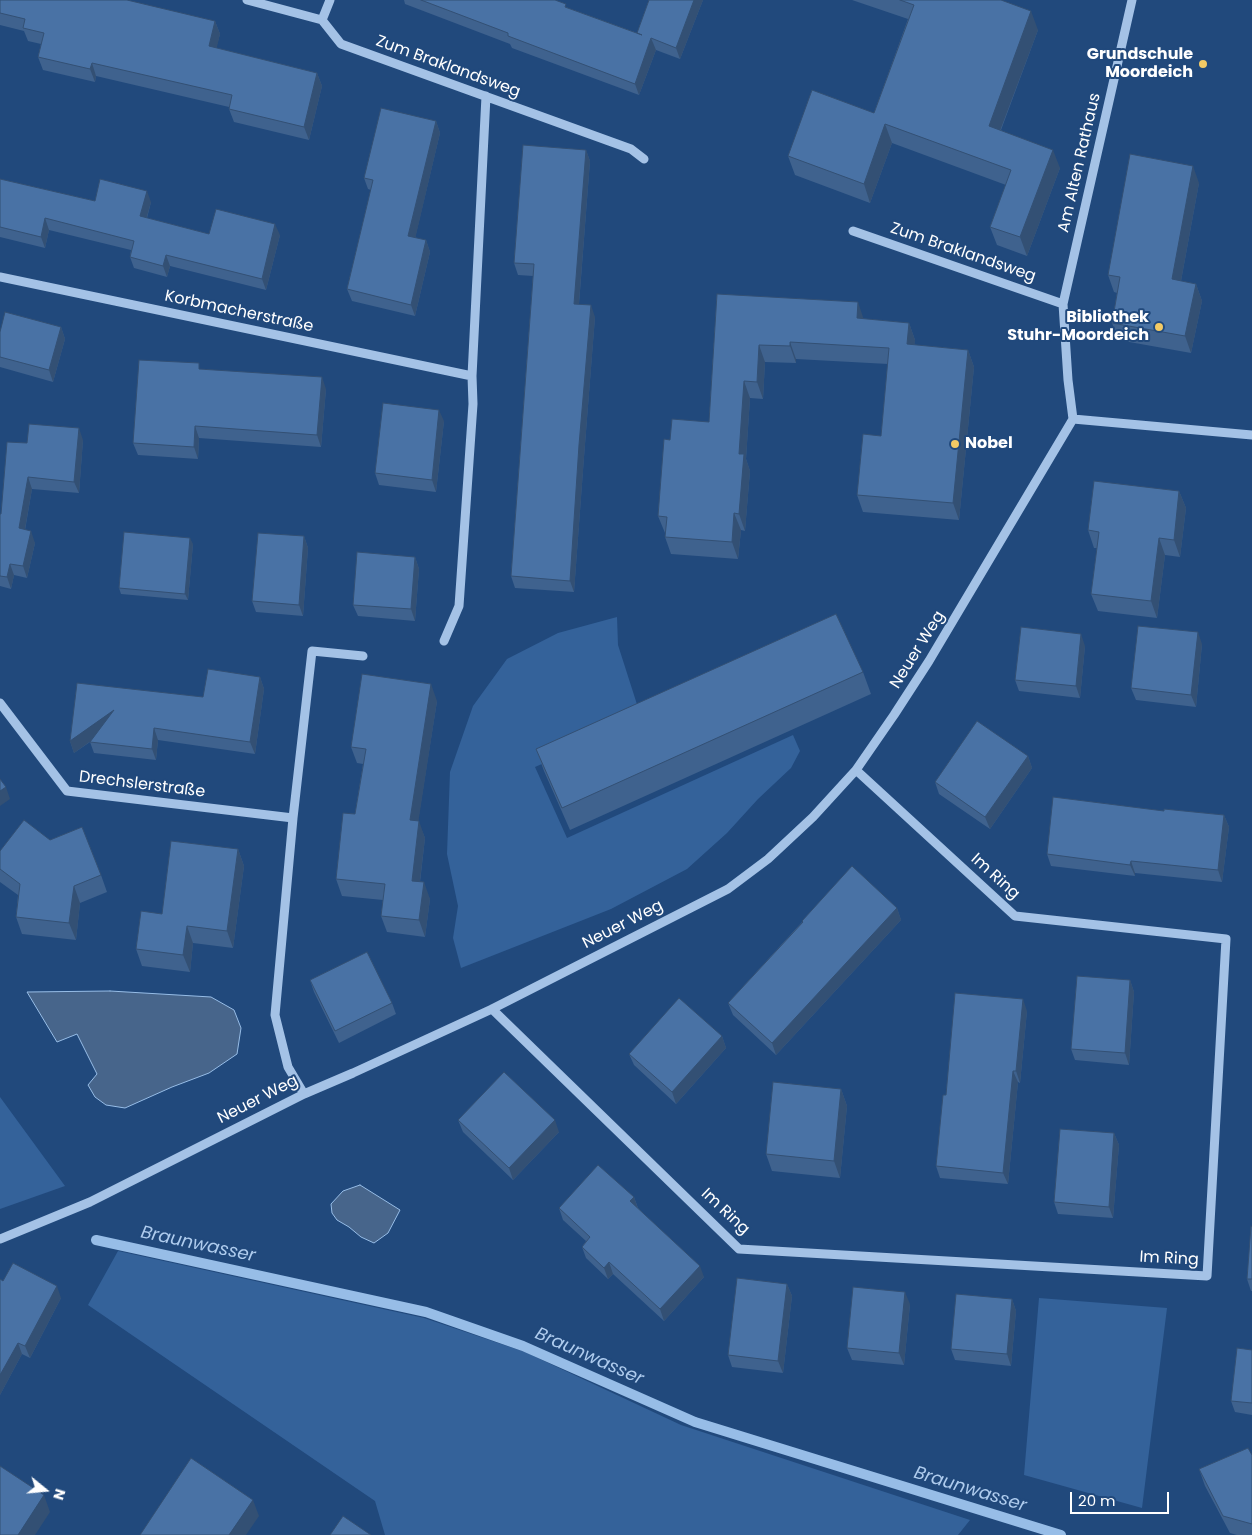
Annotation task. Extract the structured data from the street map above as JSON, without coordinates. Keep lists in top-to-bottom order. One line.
{"streets":{"street":["Zum Braklandsweg","Am Alten Rathaus","Korbmacherstraße","Neuer Weg","Drechslerstraße","Im Ring"]},"crossings":[["Zum Braklandsweg","Am Alten Rathaus"],["Neuer Weg","Im Ring"]],"water":["Braunwasser"],"places":["Grundschule Moordeich","Bibliothek Stuhr-Moordeich","Nobel"],"scale_bar":"20 m","north":"right"}
